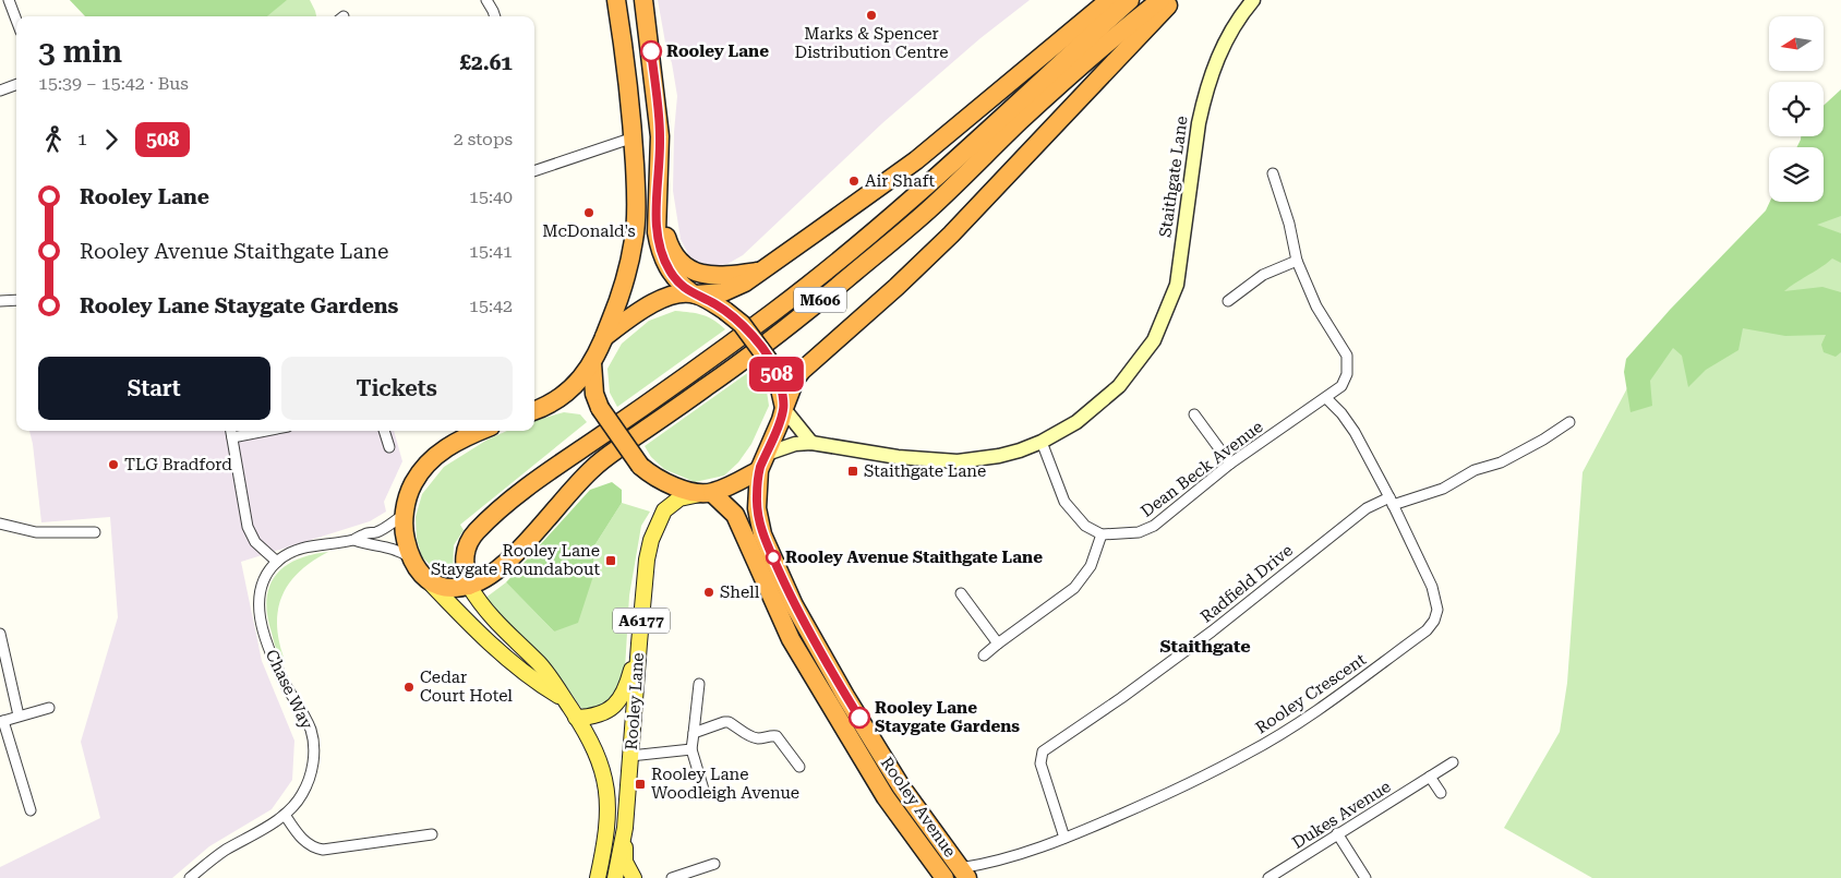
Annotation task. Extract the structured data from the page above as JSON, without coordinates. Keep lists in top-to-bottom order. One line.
{"streets":{"highway":["M606","A6177","Rooley Avenue"],"main road":["Rooley Lane"],"street":["Staithgate Lane","Dean Beck Avenue","Radfield Drive","Chase Way","Rooley Crescent","Dukes Avenue"]},"crossings":[["Staithgate Lane","M606"],["Staithgate Lane","A6177"],["Staithgate Lane","Rooley Lane"],["Staithgate Lane","Rooley Avenue"],["M606","A6177"],["M606","Rooley Lane"],["M606","Rooley Avenue"],["Dean Beck Avenue","Rooley Crescent"],["Radfield Drive","Rooley Crescent"],["A6177","Rooley Lane"],["A6177","Rooley Avenue"],["Rooley Crescent","Rooley Avenue"],["Rooley Lane","Rooley Avenue"]],"districts":["Staithgate"],"places":{"other":["Marks & Spencer Distribution Centre","Rooley Lane","Air Shaft","McDonald's","TLG Bradford","Rooley Avenue Staithgate Lane","Shell","Cedar Court Hotel","Rooley Lane Staygate Gardens"],"transit":["Staithgate Lane","Rooley Lane Staygate Roundabout","Rooley Lane Woodleigh Avenue"]},"lines":["bus line 508"],"north":"left","page":{"on_map":"508","heading":["3 min","15:39 – 15:42 · Bus","£2.61"],"legs":["1","508","2 stops"],"list":[{"name":"Rooley Lane","value":"15:40"},{"name":"Rooley Avenue Staithgate Lane","value":"15:41"},{"name":"Rooley Lane Staygate Gardens","value":"15:42"}],"buttons":["Start","Tickets"]}}
